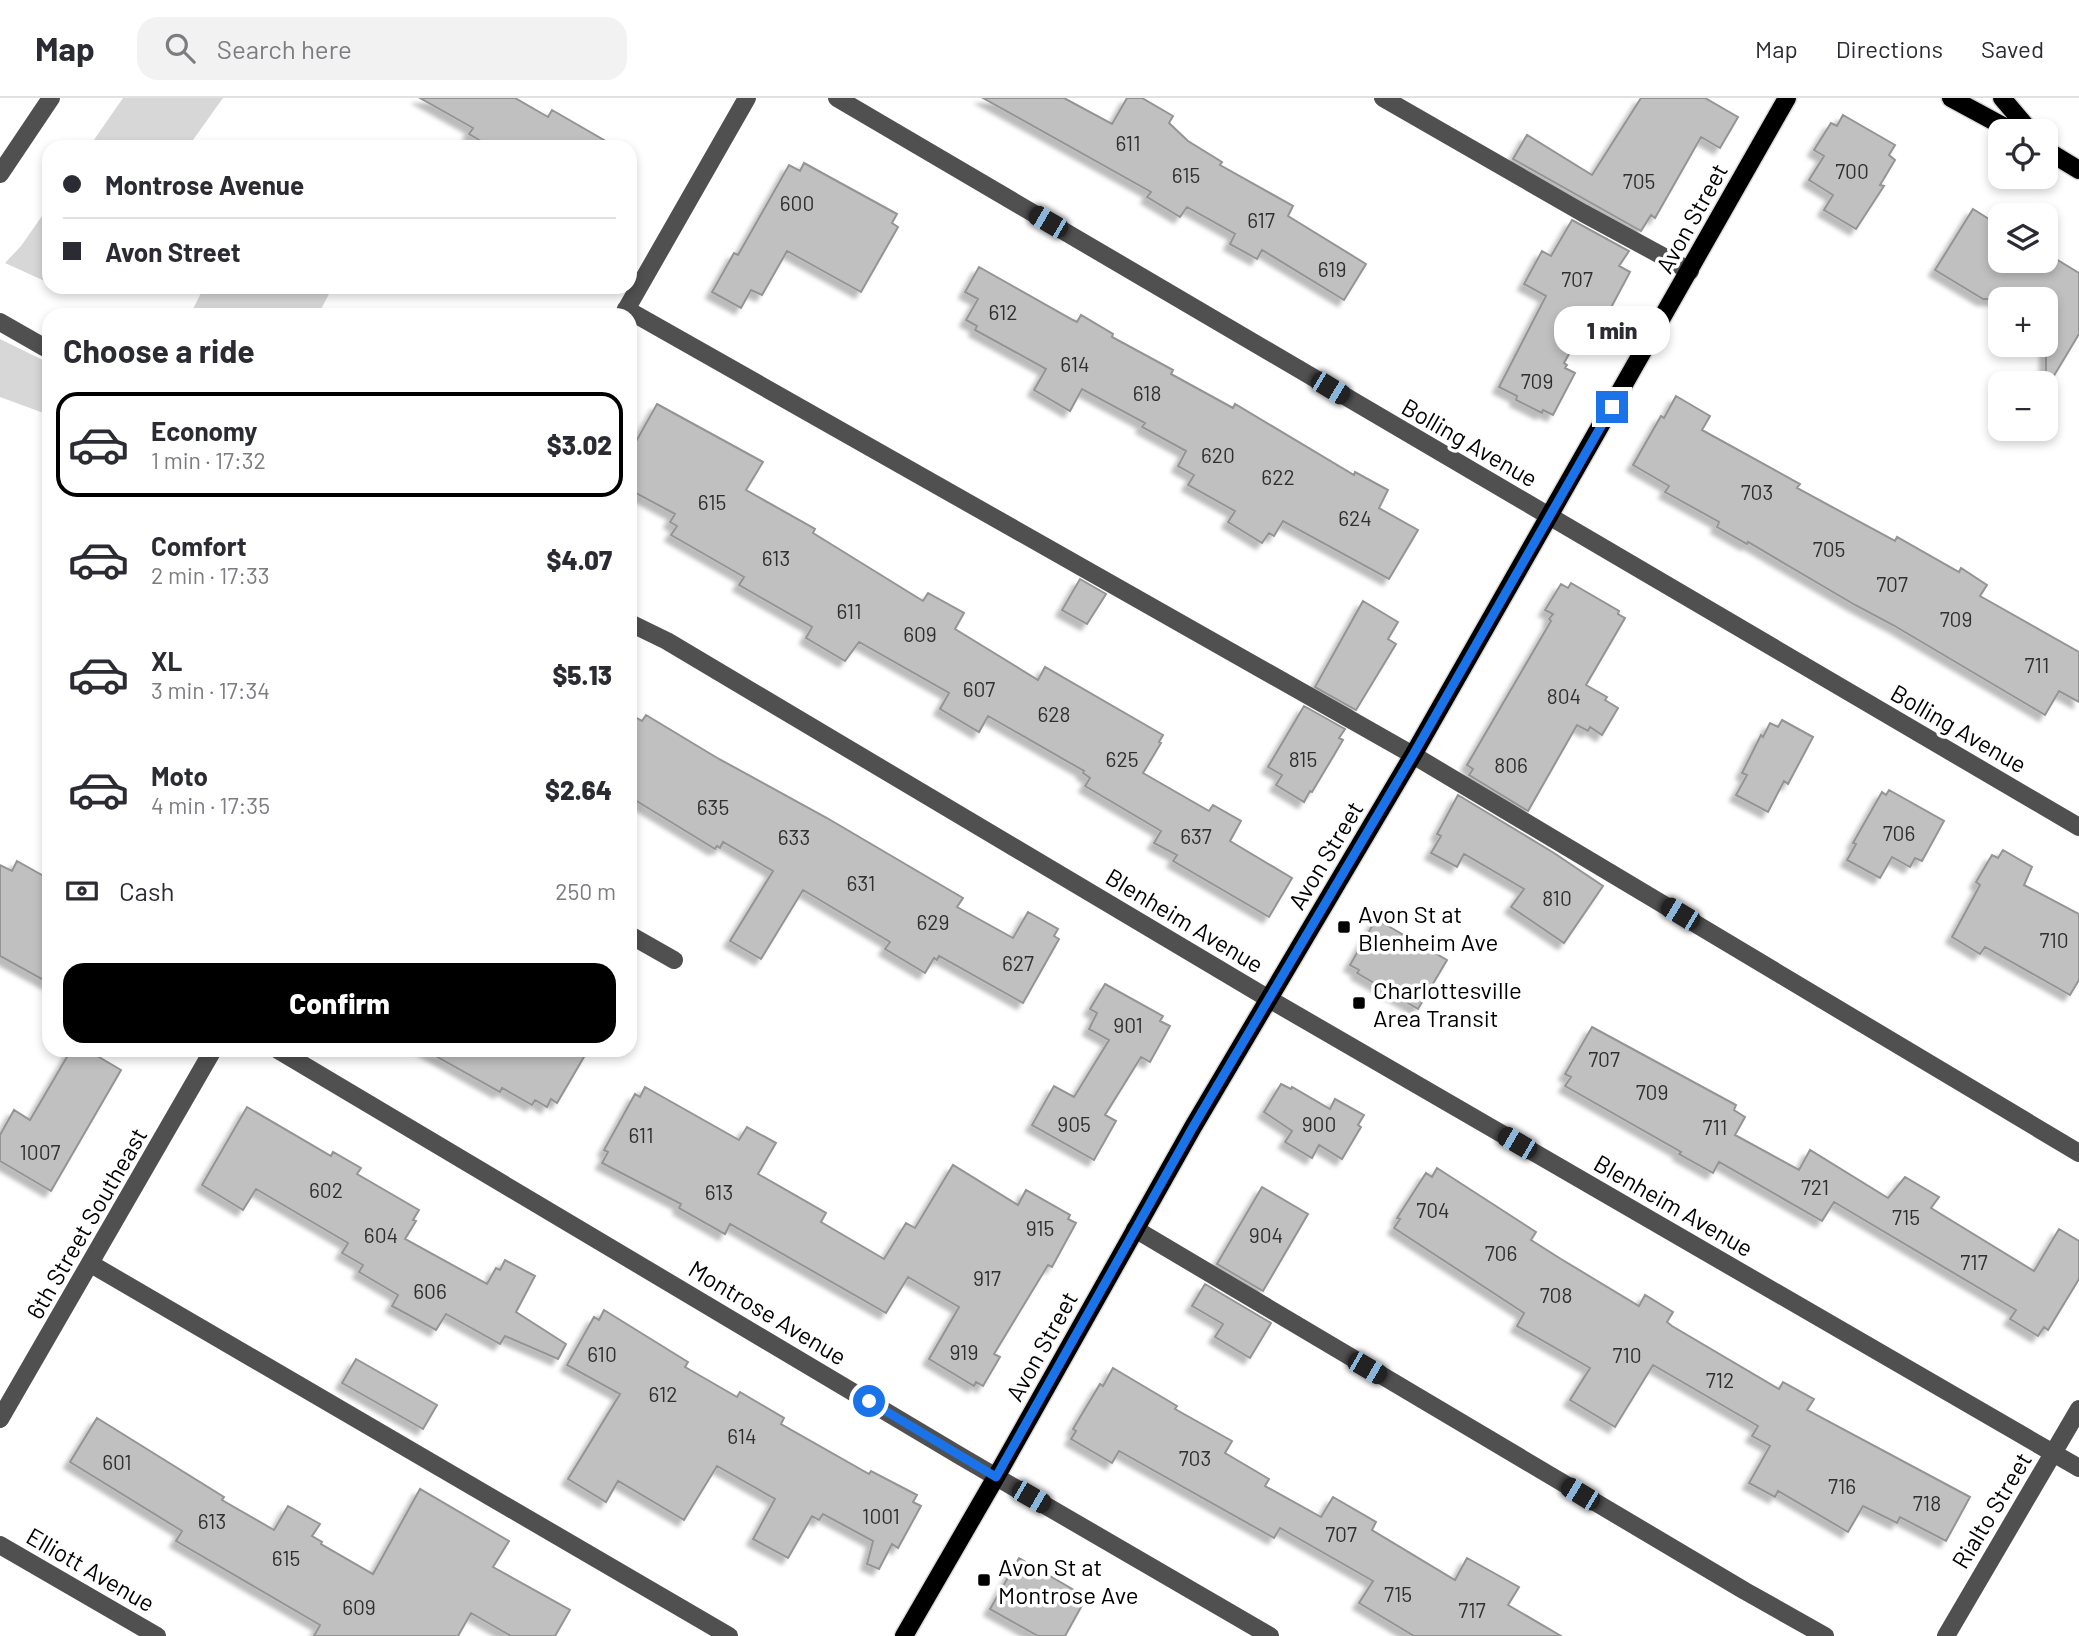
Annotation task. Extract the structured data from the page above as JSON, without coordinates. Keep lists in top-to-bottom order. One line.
{"streets":{"main road":["Avon Street"],"street":["Bolling Avenue","Blenheim Avenue","6th Street Southeast","Montrose Avenue","Rialto Street","Elliott Avenue"]},"crossings":[["Avon Street","Bolling Avenue"],["Avon Street","Blenheim Avenue"],["Avon Street","Montrose Avenue"],["Blenheim Avenue","Rialto Street"]],"places":{"transit":["Avon St at Blenheim Ave","Charlottesville Area Transit","Avon St at Montrose Ave"]},"house_numbers":["611","700","615","705","600","617","619","707","612","614","709","618","620","622","703","615","624","705","613","707","611","709","609","711","607","804","628","625","815","806","635","706","637","633","631","810","629","710","627","901","707","709","905","900","711","611","1007","721","602","613","704","715","915","604","904","706","717","917","606","708","919","610","710","712","612","614","703","601","716","718","1001","613","707","615","715","609","717"],"page":{"header":"Map","search":"Search here","nav":["Map","Directions","Saved"],"map_buttons":["+","−"],"banner":["Montrose Avenue","Avon Street"],"bubble":"1 min","heading":"Choose a ride","list":[{"name":"Economy","note":"1 min · 17:32","value":"$3.02"},{"name":"Comfort","note":"2 min · 17:33","value":"$4.07"},{"name":"XL","note":"3 min · 17:34","value":"$5.13"},{"name":"Moto","note":"4 min · 17:35","value":"$2.64"}],"pay":["Cash","250 m"],"buttons":"Confirm"}}
